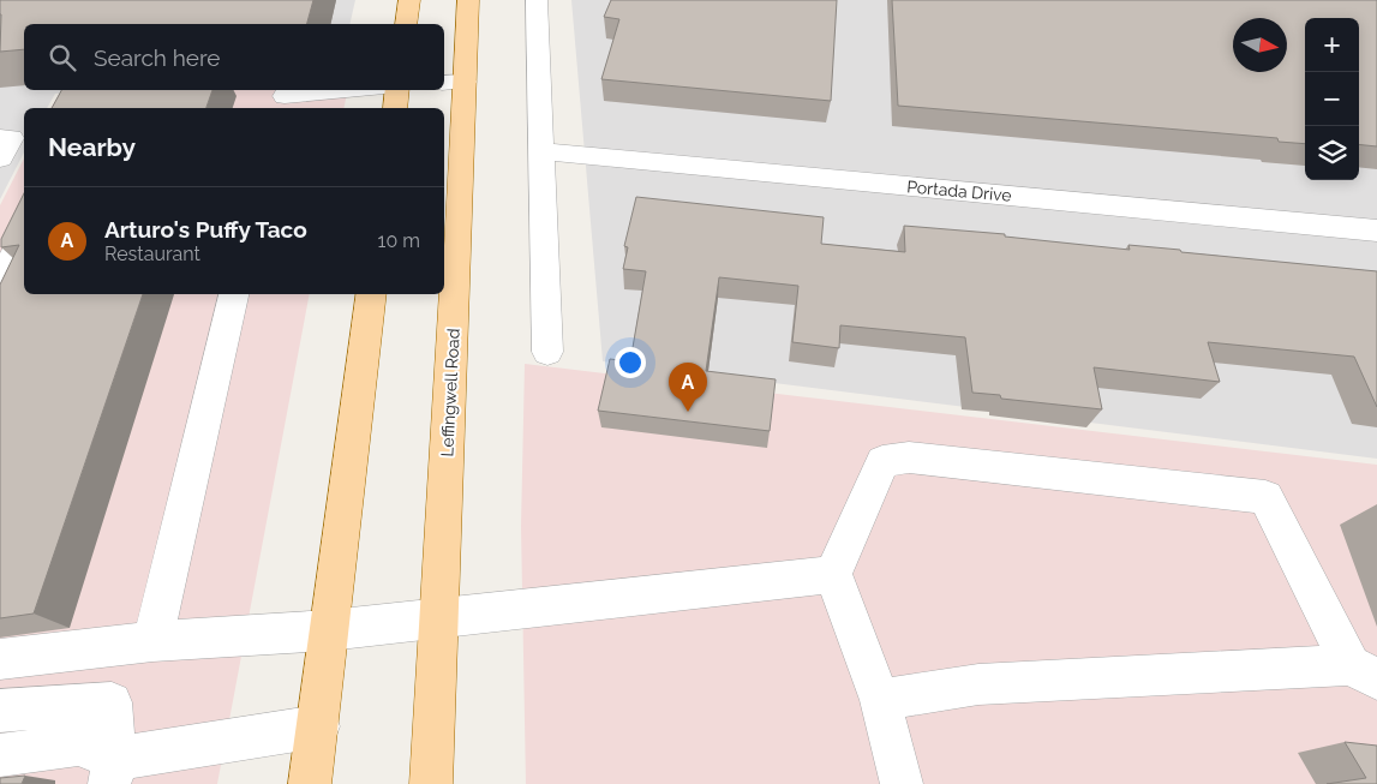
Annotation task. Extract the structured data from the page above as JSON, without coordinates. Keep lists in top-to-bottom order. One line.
{"streets":{"main road":["Leffingwell Road"],"street":["Portada Drive"]},"north":"right","page":{"map_buttons":["+","−"],"search":"Search here","heading":"Nearby","list":[{"mark":"A","name":"Arturo's Puffy Taco","note":"Restaurant","value":"10 m"}],"pins":"A"}}
